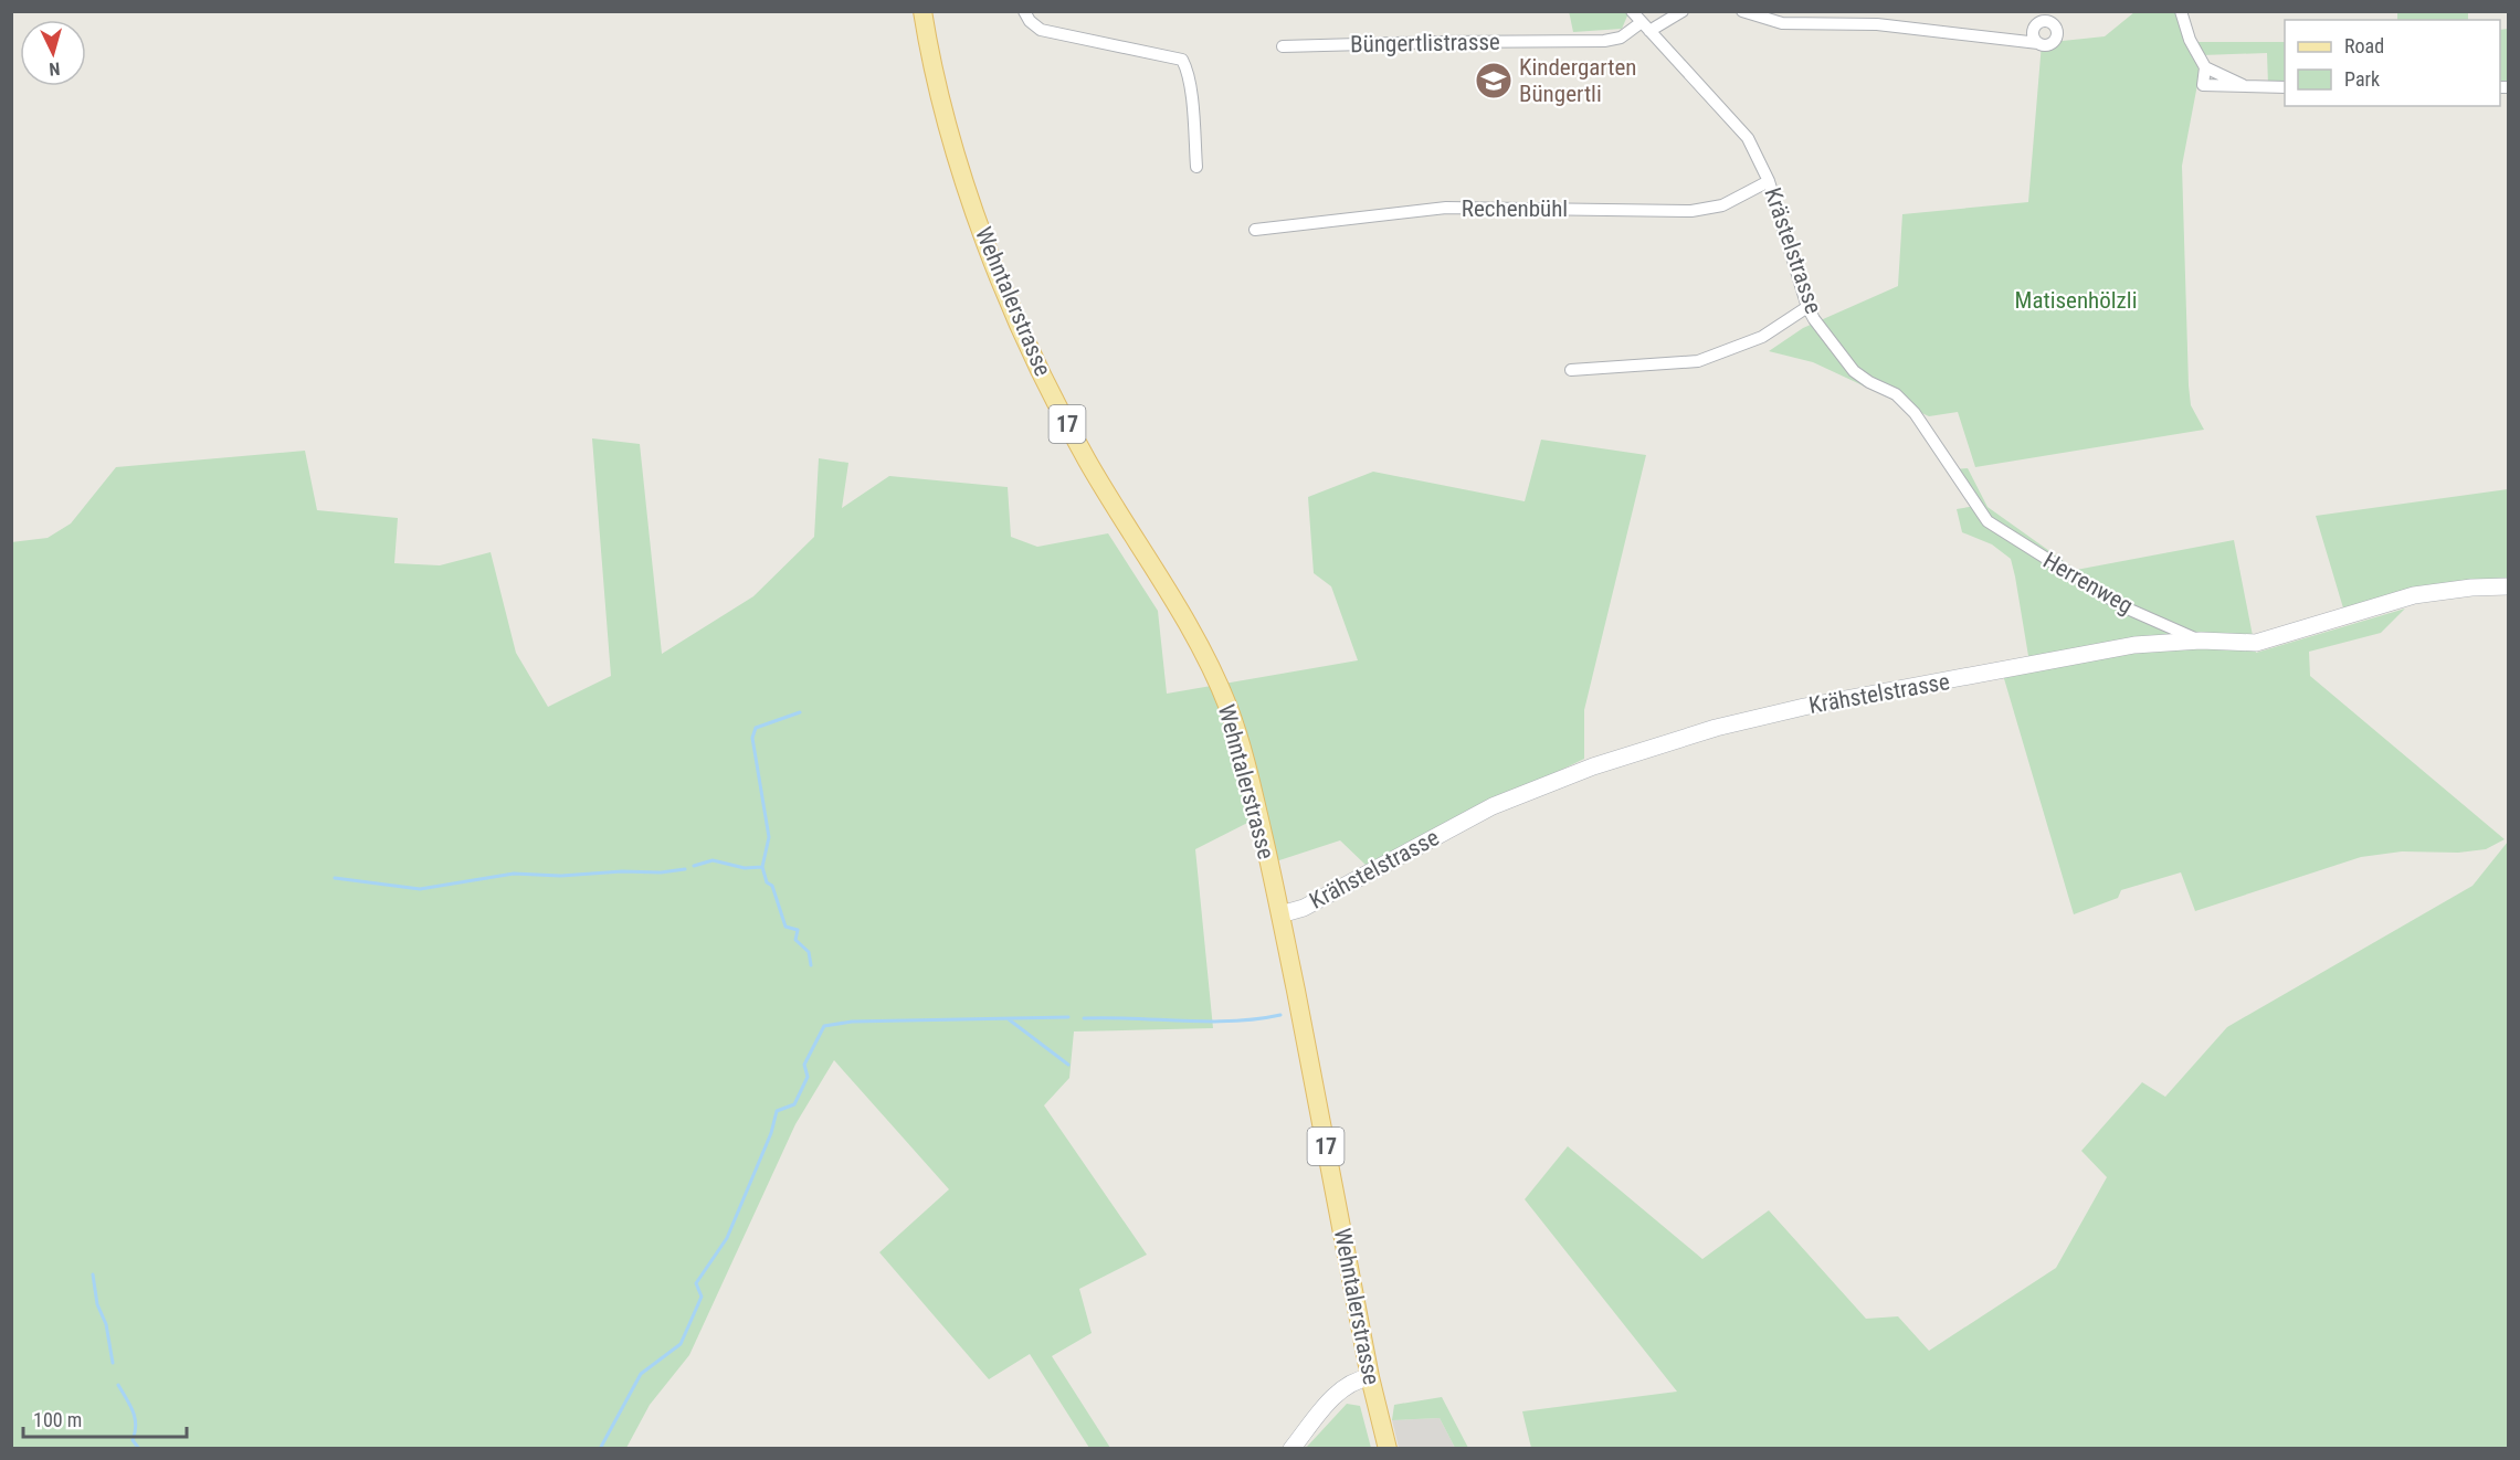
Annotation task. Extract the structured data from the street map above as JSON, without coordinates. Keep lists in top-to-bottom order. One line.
{"streets":{"main road":["Wehntalerstrasse","17","Krähstelstrasse"],"street":["Büngertlistrasse","Rechenbühl","Krästelstrasse","Herrenweg"]},"crossings":[["Büngertlistrasse","Krästelstrasse"],["Rechenbühl","Krästelstrasse"],["Krästelstrasse","Herrenweg"],["Wehntalerstrasse","Krähstelstrasse"],["Herrenweg","Krähstelstrasse"]],"parks":["Matisenhölzli"],"places":{"school or university":["Kindergarten Büngertli"]},"legend":["Road","Park"],"scale_bar":"100 m","north":"bottom"}
